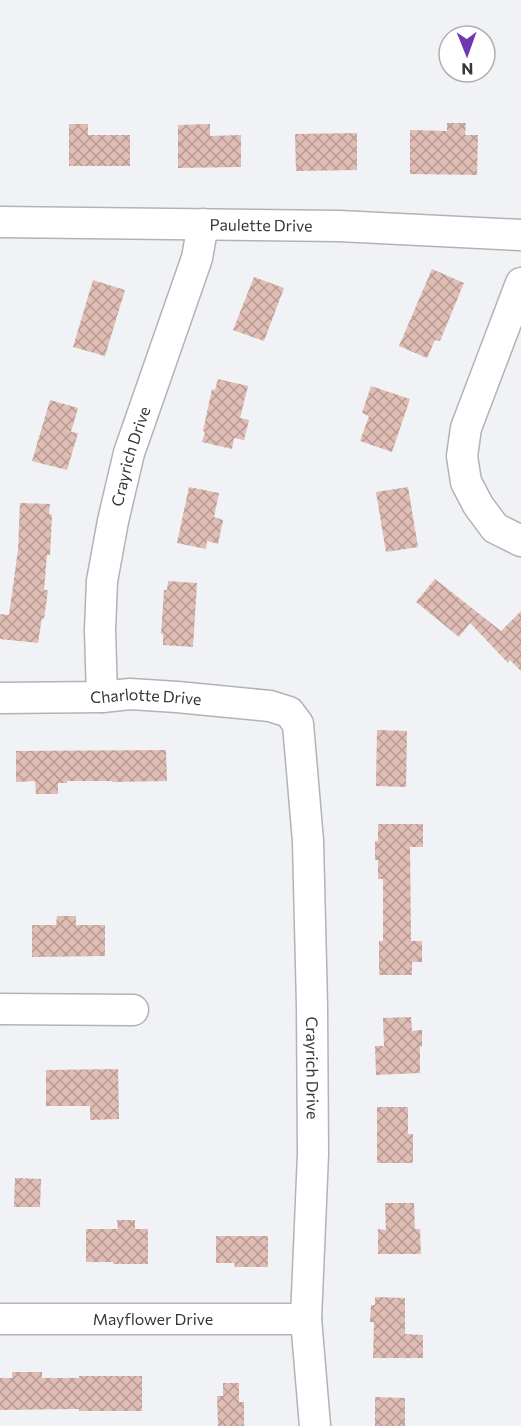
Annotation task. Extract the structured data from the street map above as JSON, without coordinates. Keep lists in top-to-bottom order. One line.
{"streets":{"street":["Paulette Drive","Crayrich Drive","Charlotte Drive","Mayflower Drive"]},"crossings":[["Paulette Drive","Crayrich Drive"],["Crayrich Drive","Charlotte Drive"],["Crayrich Drive","Mayflower Drive"]],"north":"bottom"}
